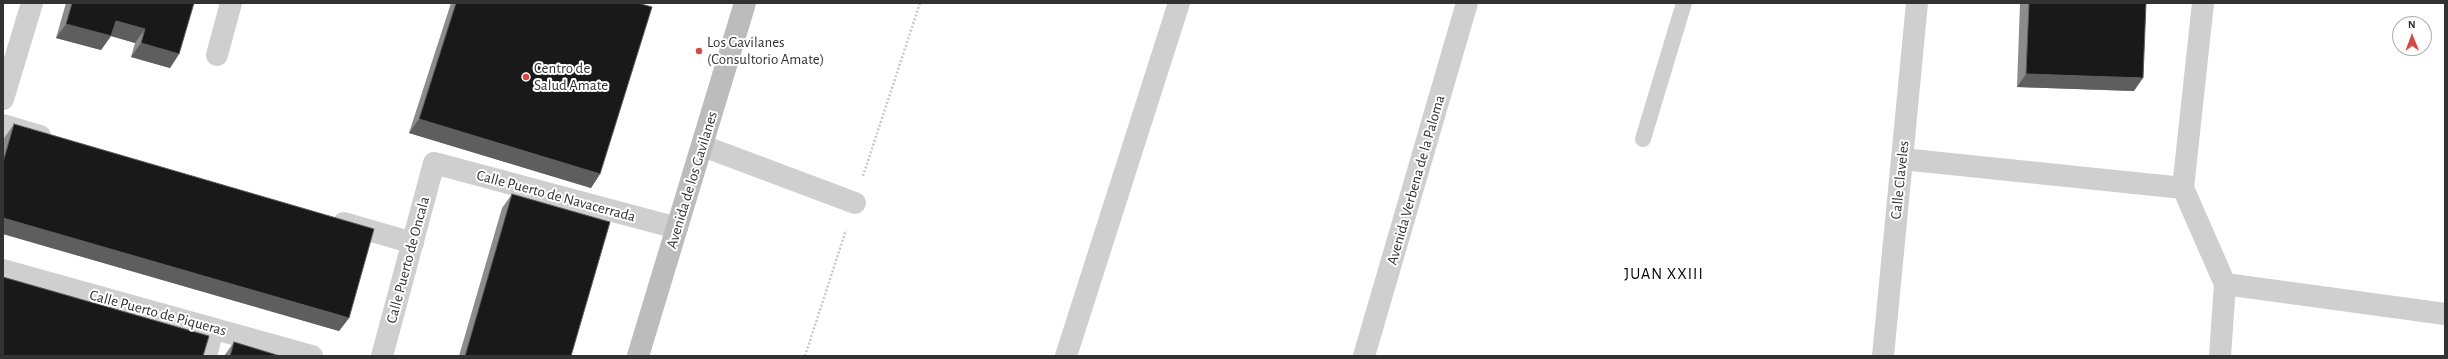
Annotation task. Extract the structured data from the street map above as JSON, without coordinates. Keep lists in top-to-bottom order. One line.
{"streets":{"street":["Avenida de los Gavilanes","Avenida Verbena de la Paloma","Calle Claveles","Calle Puerto de Navacerrada","Calle Puerto de Oncala","Calle Puerto de Piqueras"]},"crossings":[["Avenida de los Gavilanes","Calle Puerto de Navacerrada"],["Calle Puerto de Navacerrada","Calle Puerto de Oncala"]],"districts":["JUAN XXIII"],"places":["Los Gavilanes (Consultorio Amate)","Centro de Salud Amate"],"north":"top"}
